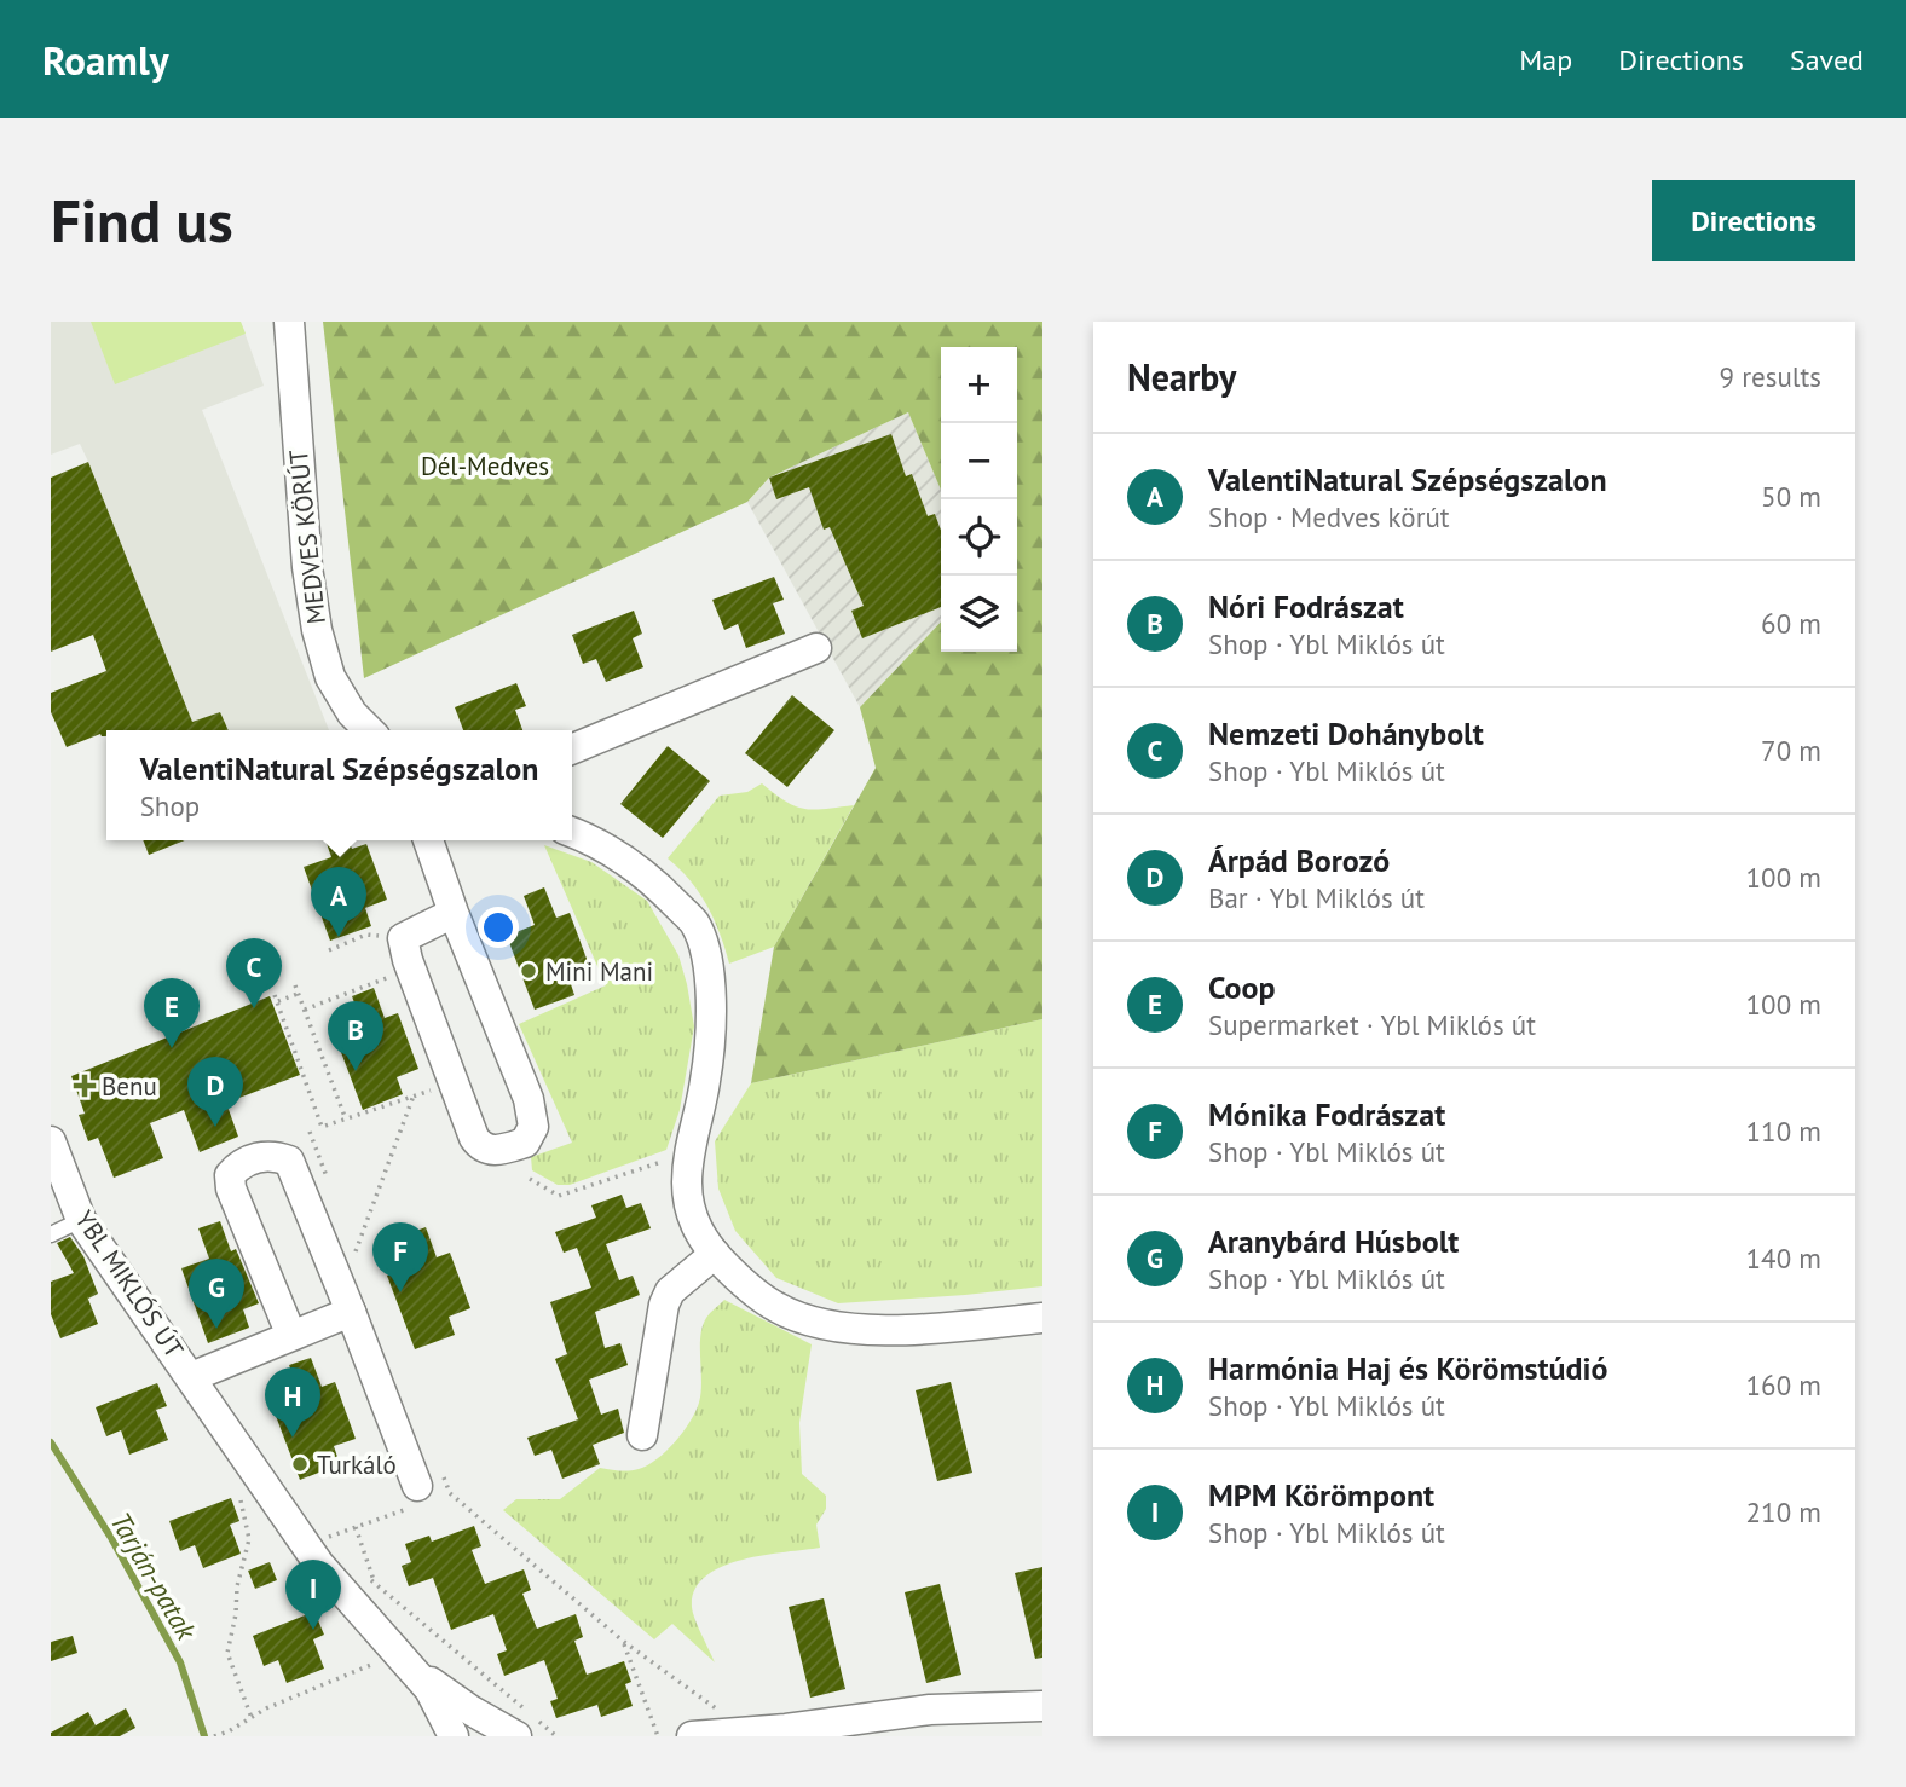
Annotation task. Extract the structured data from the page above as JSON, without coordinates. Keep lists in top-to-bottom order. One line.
{"streets":{"street":["MEDVES KÖRÚT","YBL MIKLÓS ÚT"]},"water":["Tarján-patak"],"parks":["Dél-Medves"],"places":{"other":["Mini Mani","Turkáló"],"health":["Benu"]},"page":{"header":"Roamly","nav":["Map","Directions","Saved"],"buttons":"Directions","title":"Find us","heading":["Nearby","9 results"],"map_buttons":["+","−"],"list":[{"mark":"A","name":"ValentiNatural Szépségszalon","note":"Shop · Medves körút","value":"50 m"},{"mark":"B","name":"Nóri Fodrászat","note":"Shop · Ybl Miklós út","value":"60 m"},{"mark":"C","name":"Nemzeti Dohánybolt","note":"Shop · Ybl Miklós út","value":"70 m"},{"mark":"D","name":"Árpád Borozó","note":"Bar · Ybl Miklós út","value":"100 m"},{"mark":"E","name":"Coop","note":"Supermarket · Ybl Miklós út","value":"100 m"},{"mark":"F","name":"Mónika Fodrászat","note":"Shop · Ybl Miklós út","value":"110 m"},{"mark":"G","name":"Aranybárd Húsbolt","note":"Shop · Ybl Miklós út","value":"140 m"},{"mark":"H","name":"Harmónia Haj és Körömstúdió","note":"Shop · Ybl Miklós út","value":"160 m"},{"mark":"I","name":"MPM Körömpont","note":"Shop · Ybl Miklós út","value":"210 m"}],"popup":["ValentiNatural Szépségszalon","Shop"],"pins":["A","C","E","B","D","F","G","H","I"]}}
